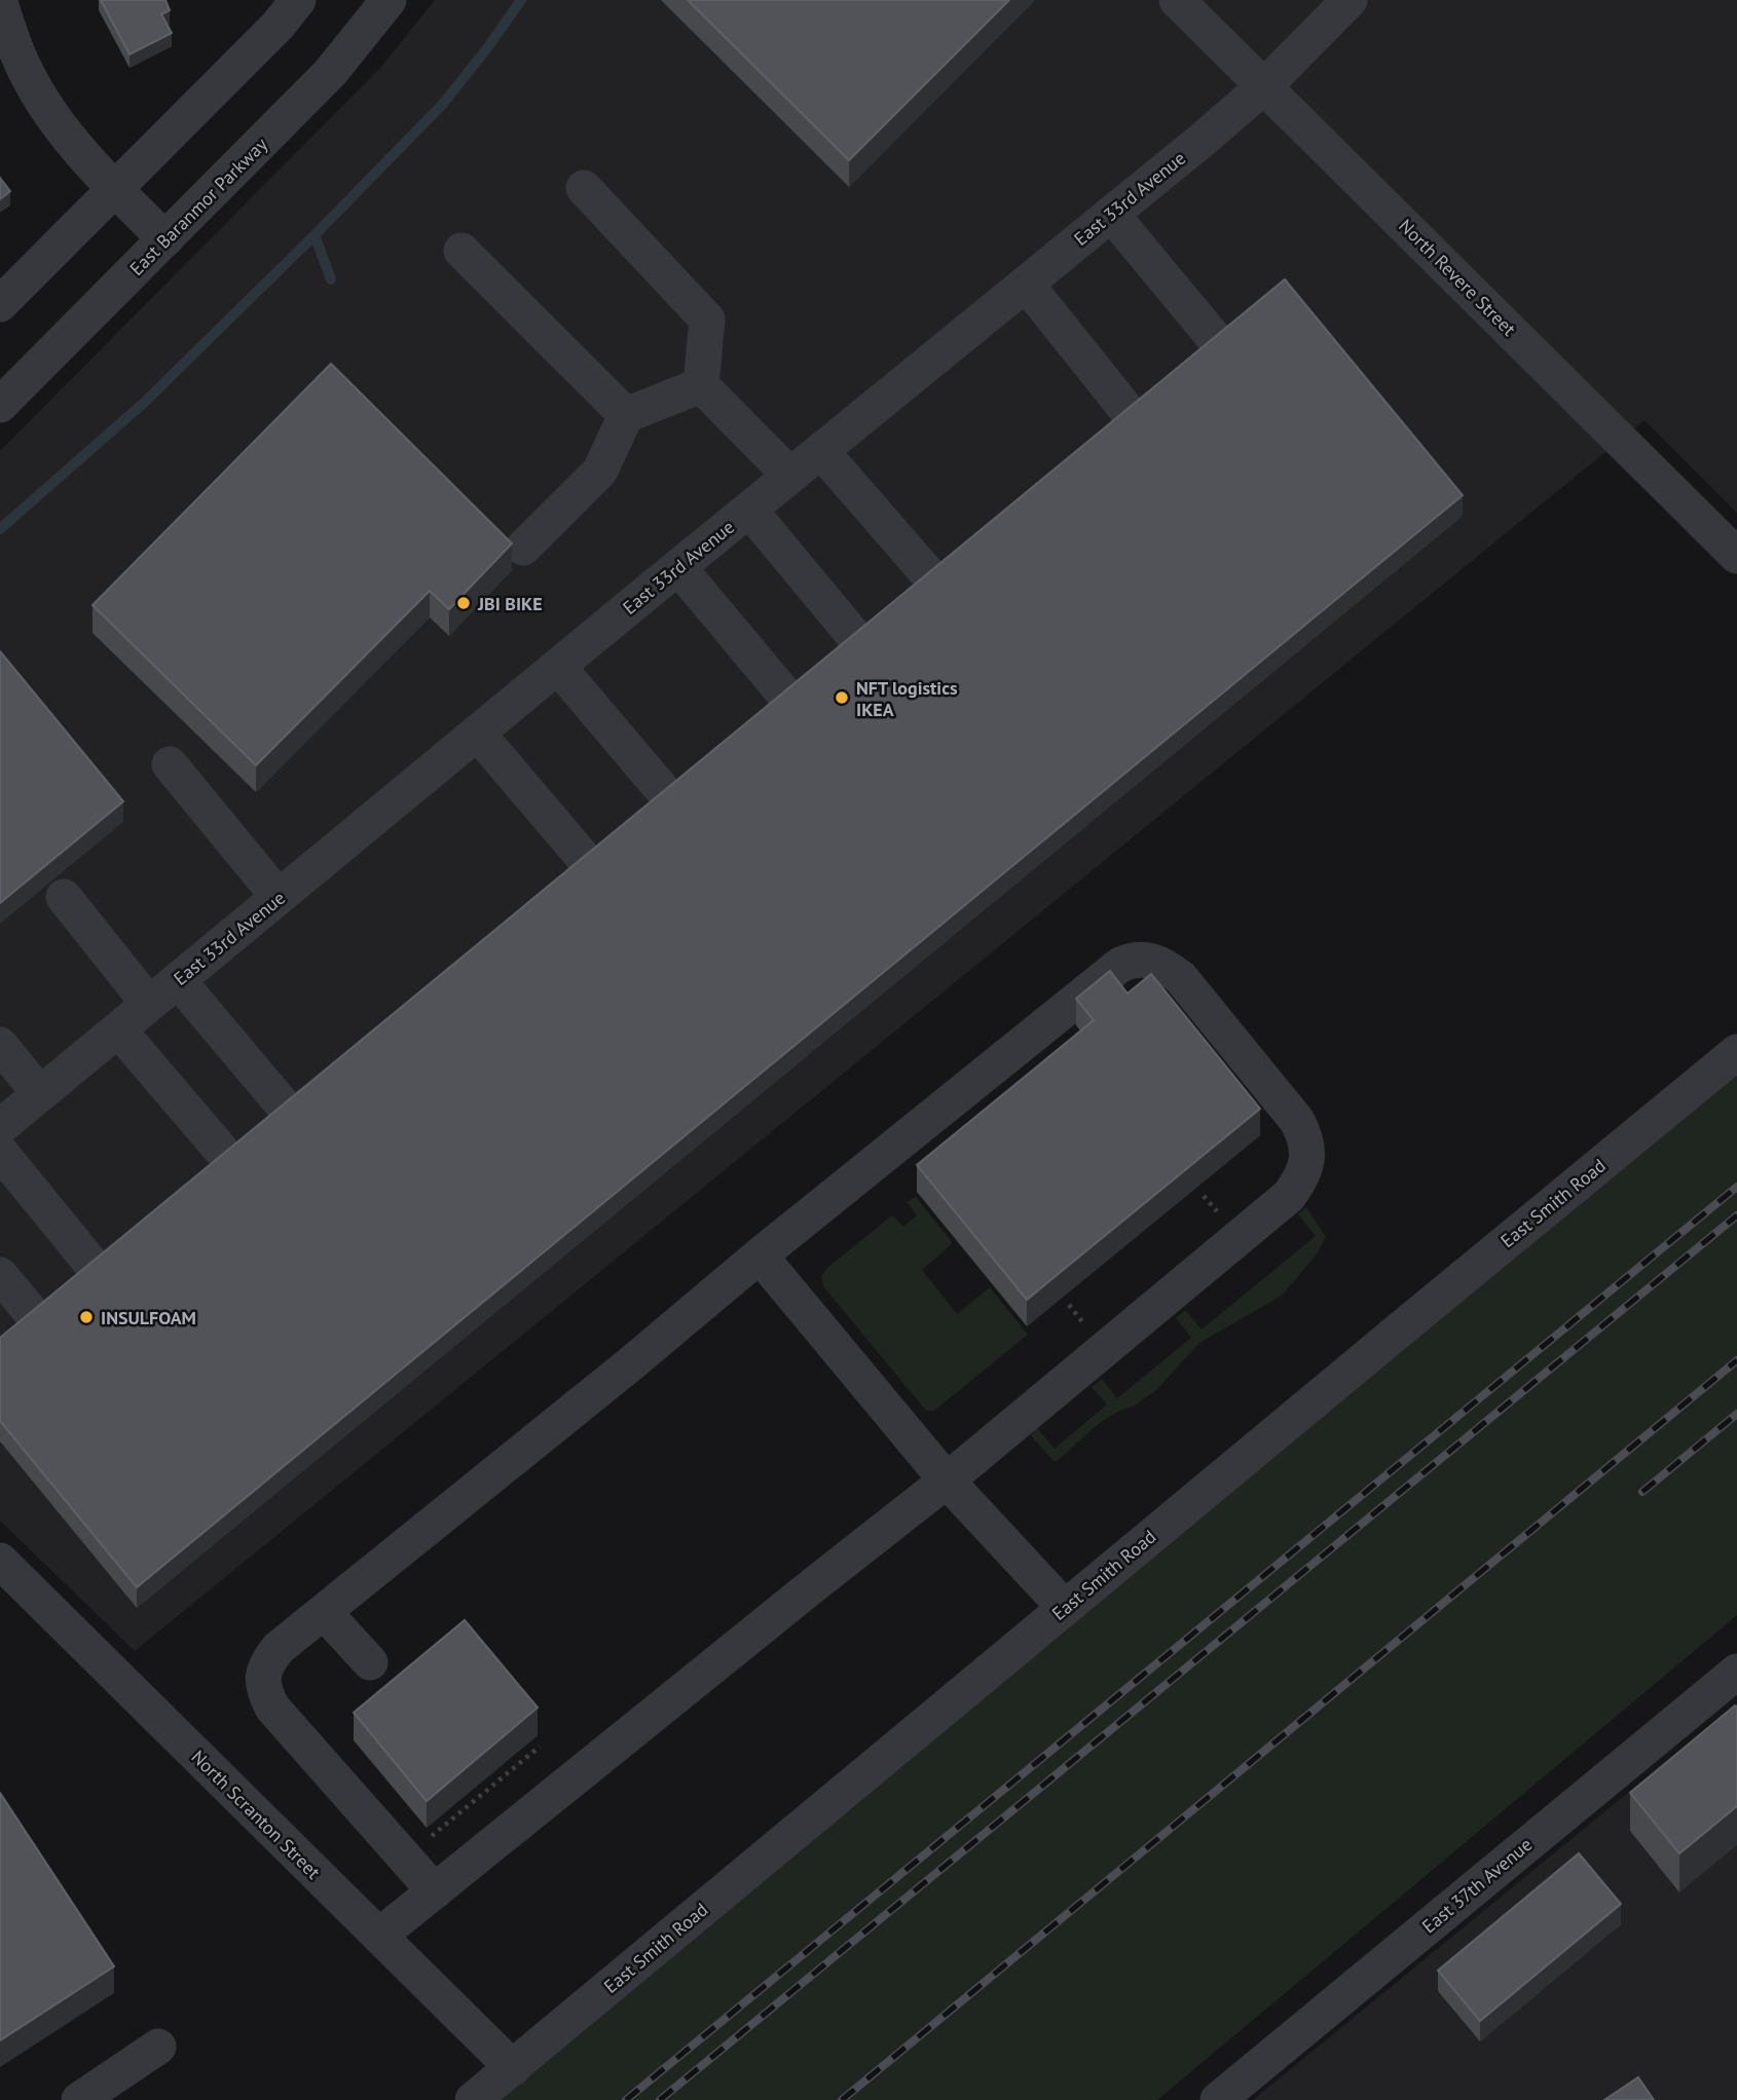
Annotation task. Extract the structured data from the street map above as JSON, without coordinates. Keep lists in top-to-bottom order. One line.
{"streets":{"street":["East 33rd Avenue","East Baranmor Parkway","North Revere Street","East Smith Road","North Scranton Street","East 37th Avenue"]},"crossings":[["East 33rd Avenue","North Revere Street"],["East Smith Road","North Scranton Street"]],"places":["JBI BIKE","NFT logistics IKEA","INSULFOAM"]}
